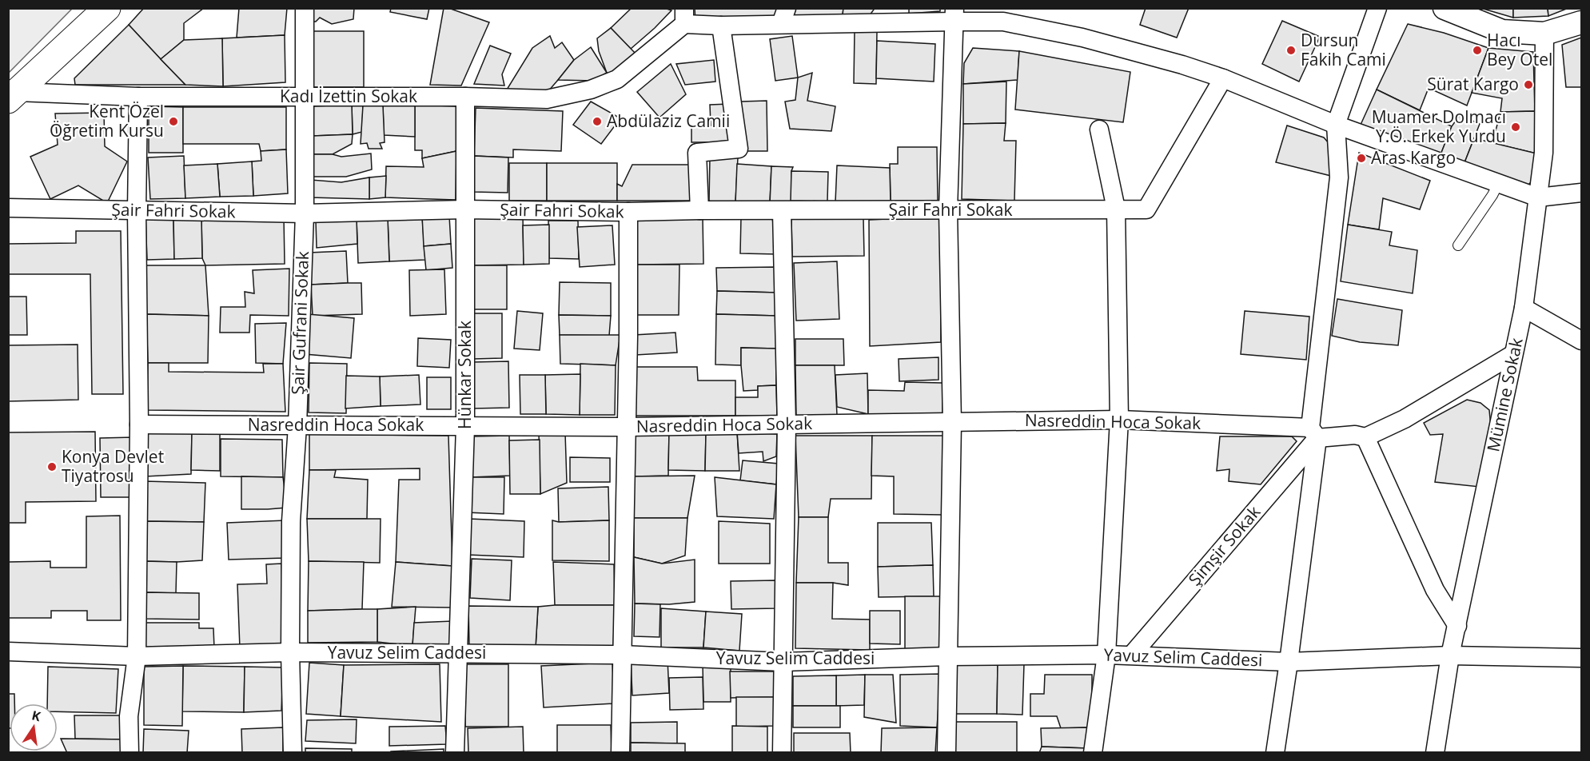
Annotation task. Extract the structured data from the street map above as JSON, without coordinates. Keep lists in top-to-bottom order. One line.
{"streets":{"street":["Kadı İzettin Sokak","Şair Fahri Sokak","Şair Gufrani Sokak","Hünkar Sokak","Mümine Sokak","Nasreddin Hoca Sokak","Şimşir Sokak","Yavuz Selim Caddesi"]},"crossings":[["Kadı İzettin Sokak","Şair Gufrani Sokak"],["Kadı İzettin Sokak","Hünkar Sokak"],["Şair Fahri Sokak","Şair Gufrani Sokak"],["Şair Fahri Sokak","Hünkar Sokak"],["Şair Gufrani Sokak","Nasreddin Hoca Sokak"],["Şair Gufrani Sokak","Yavuz Selim Caddesi"],["Hünkar Sokak","Nasreddin Hoca Sokak"],["Hünkar Sokak","Yavuz Selim Caddesi"],["Mümine Sokak","Yavuz Selim Caddesi"],["Nasreddin Hoca Sokak","Şimşir Sokak"],["Şimşir Sokak","Yavuz Selim Caddesi"]],"places":["Dursun Fakih Cami","Hacı Bey Otel","Sürat Kargo","Kent Özel Öğretim Kursu","Abdülaziz Camii","Muamer Dolmacı Y.Ö. Erkek Yurdu","Aras Kargo","Konya Devlet Tiyatrosu"],"north":"top"}
